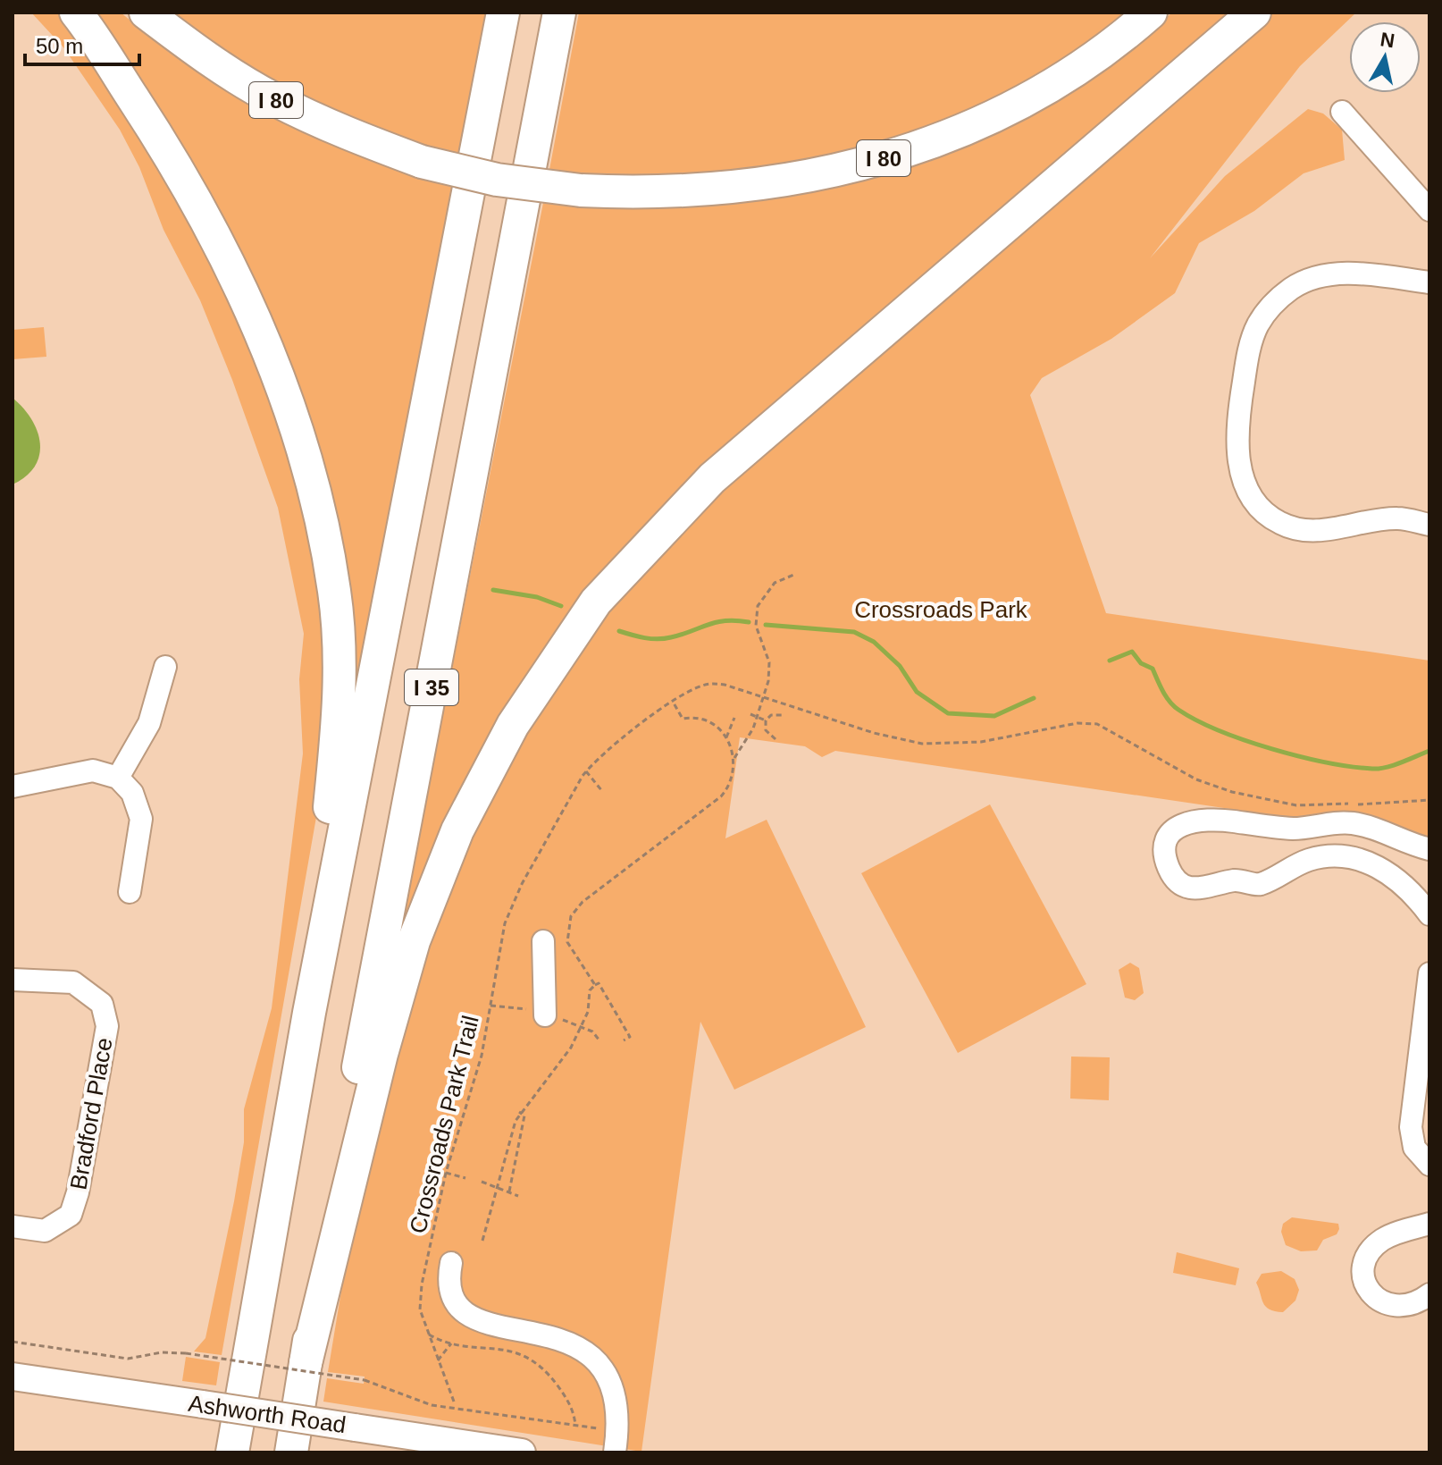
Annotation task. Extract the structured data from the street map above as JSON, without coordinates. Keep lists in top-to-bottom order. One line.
{"streets":{"highway":["I 80","I 35"],"main road":["Ashworth Road"],"street":["Bradford Place"],"path":["Crossroads Park Trail"]},"parks":["Crossroads Park"],"scale_bar":"50 m","north":"top"}
